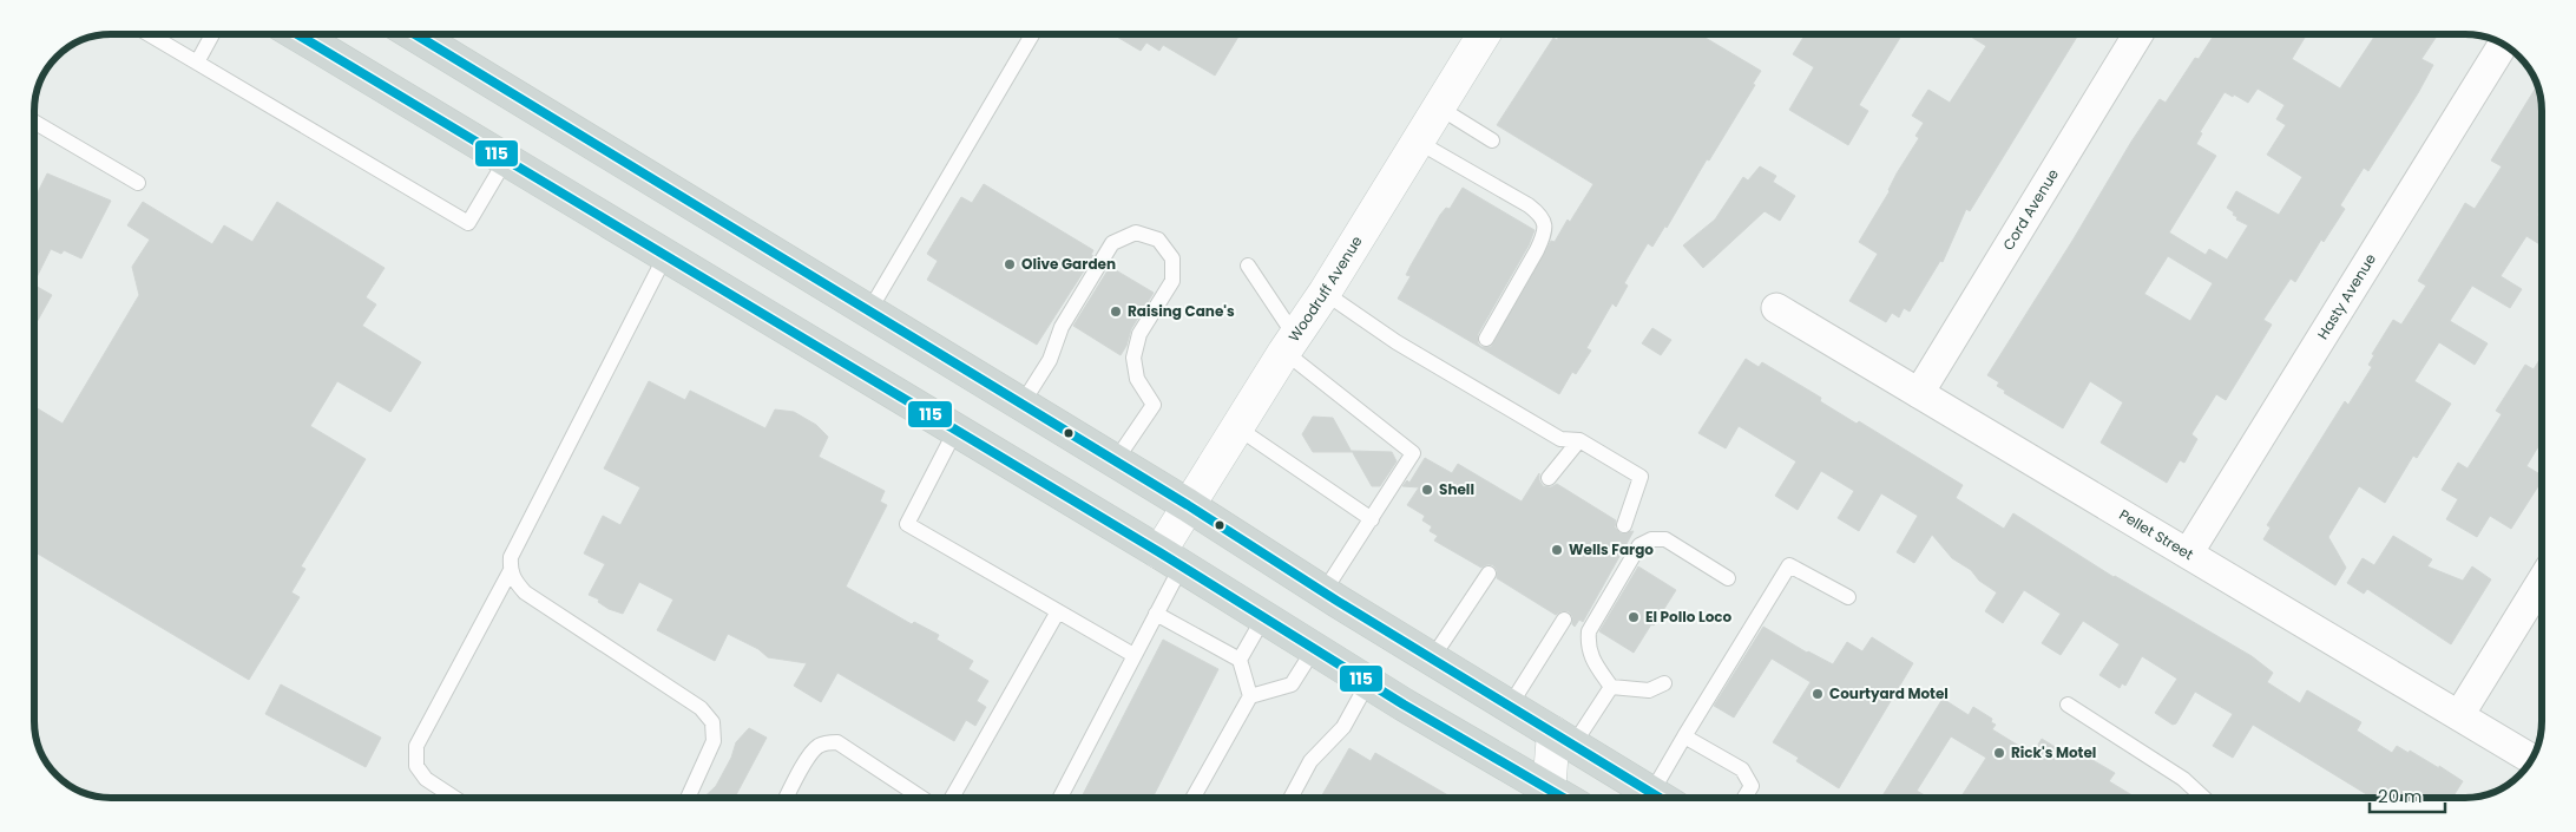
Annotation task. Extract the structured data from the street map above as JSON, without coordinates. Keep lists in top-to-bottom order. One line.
{"streets":{"street":["Cord Avenue","Woodruff Avenue","Hasty Avenue","Pellet Street"]},"crossings":[["Cord Avenue","Pellet Street"],["Hasty Avenue","Pellet Street"]],"places":["Olive Garden","Raising Cane's","Shell","Wells Fargo","El Pollo Loco","Courtyard Motel","Rick's Motel"],"lines":["transit line 115"],"scale_bar":"20 m"}
